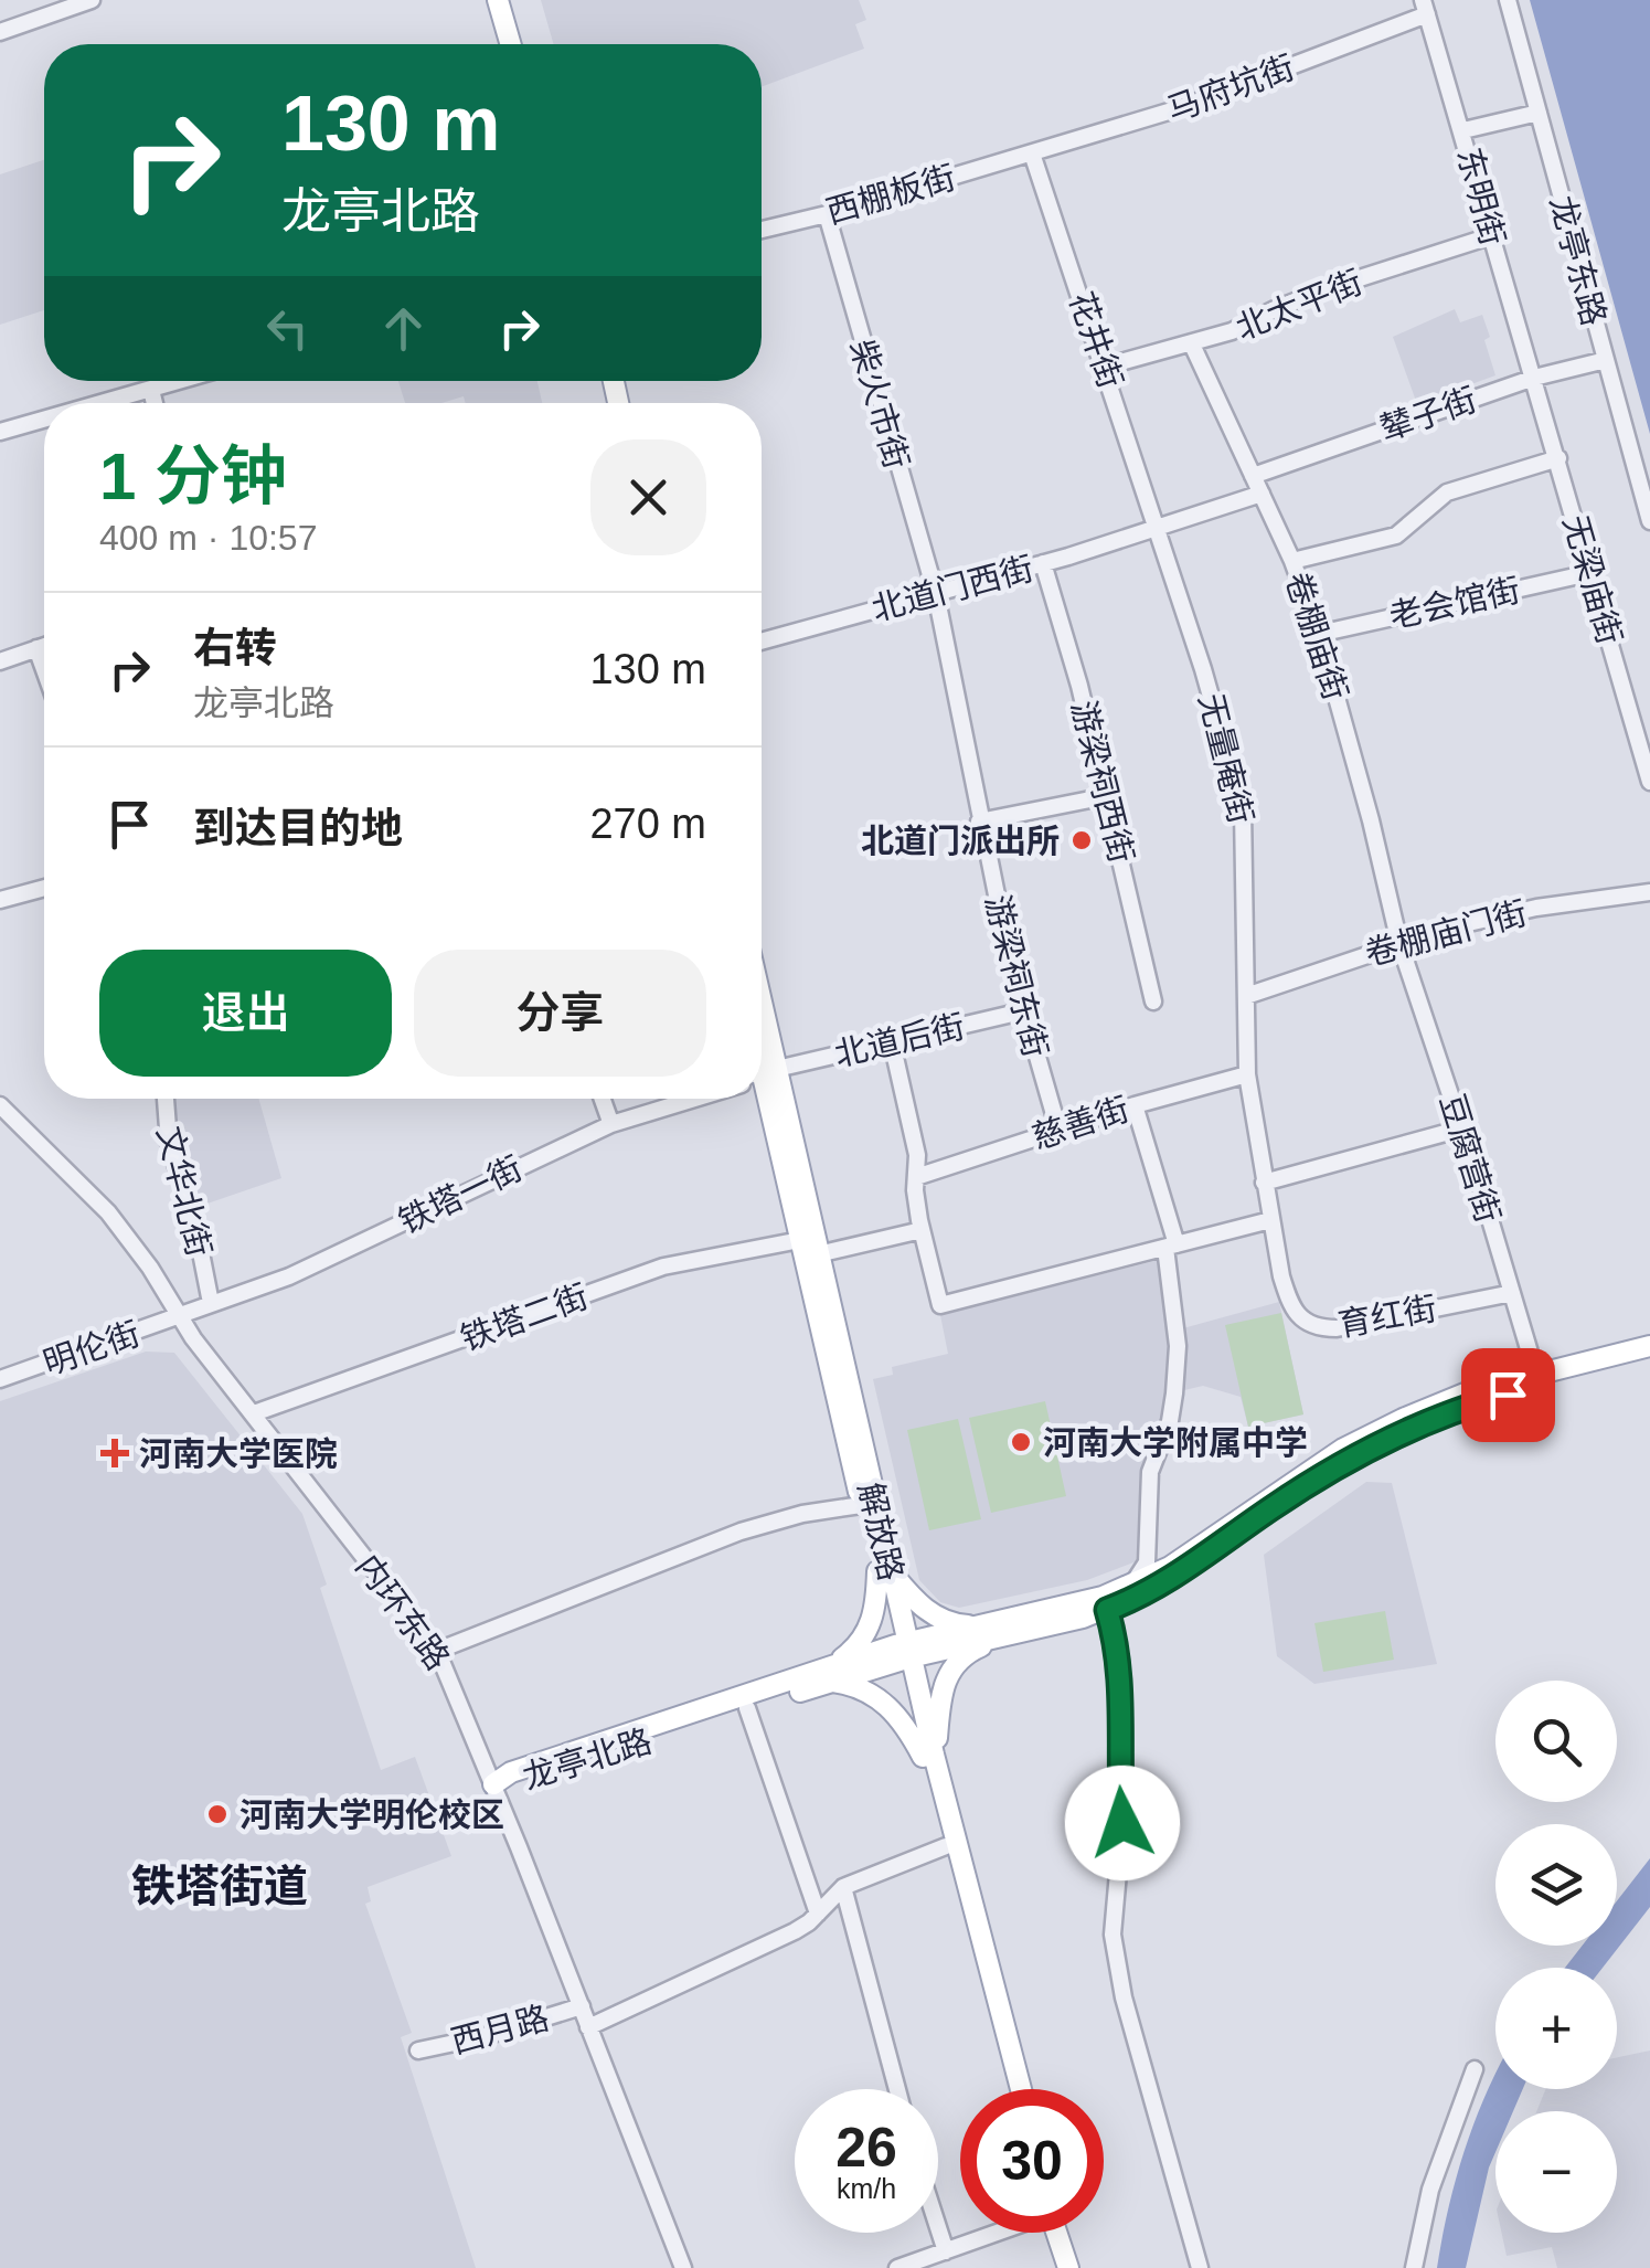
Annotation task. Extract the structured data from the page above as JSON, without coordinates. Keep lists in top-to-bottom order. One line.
{"streets":{"main road":["解放路","龙亭北路"],"street":["马府坑街","西棚板街","东明街","龙亭东路","北太平街","花井街","柴火市街","辇子街","无梁庙街","北道门西街","老会馆街","卷棚庙街","无量庵街","游梁祠西街","卷棚庙门街","游梁祠东街","北道后街","慈善街","豆腐营街","文华北街","铁塔一街","育红街","铁塔二街","明伦街","内环东路","西月路"]},"crossings":[["马府坑街","西棚板街"],["马府坑街","东明街"],["马府坑街","花井街"],["西棚板街","花井街"],["西棚板街","柴火市街"],["东明街","北太平街"],["东明街","辇子街"],["东明街","无梁庙街"],["龙亭东路","辇子街"],["北太平街","花井街"],["北太平街","卷棚庙街"],["花井街","北道门西街"],["花井街","无量庵街"],["柴火市街","北道门西街"],["柴火市街","游梁祠东街"],["辇子街","无梁庙街"],["辇子街","卷棚庙街"],["无梁庙街","老会馆街"],["北道门西街","卷棚庙街"],["北道门西街","无量庵街"],["北道门西街","游梁祠西街"],["北道门西街","游梁祠东街"],["老会馆街","卷棚庙街"],["卷棚庙街","卷棚庙门街"],["卷棚庙街","豆腐营街"],["无量庵街","卷棚庙门街"],["无量庵街","育红街"],["卷棚庙门街","豆腐营街"],["卷棚庙门街","育红街"],["游梁祠东街","北道后街"],["游梁祠东街","慈善街"],["慈善街","育红街"],["豆腐营街","育红街"],["豆腐营街","龙亭北路"],["文华北街","铁塔一街"],["铁塔一街","明伦街"],["铁塔一街","内环东路"],["铁塔二街","解放路"],["铁塔二街","内环东路"],["明伦街","内环东路"],["解放路","龙亭北路"],["内环东路","龙亭北路"],["内环东路","西月路"]],"districts":["铁塔街道"],"places":{"other":["北道门派出所","河南大学附属中学","河南大学明伦校区"],"health":["河南大学医院"]},"page":{"turn":["130 m","龙亭北路"],"heading":["1 分钟","400 m · 10:57"],"list":[{"name":"右转","note":"龙亭北路","value":"130 m"},{"name":"到达目的地","value":"270 m"}],"buttons":["退出","分享"],"map_buttons":["+","−"],"speed":"26 km/h","limit":"30"}}
